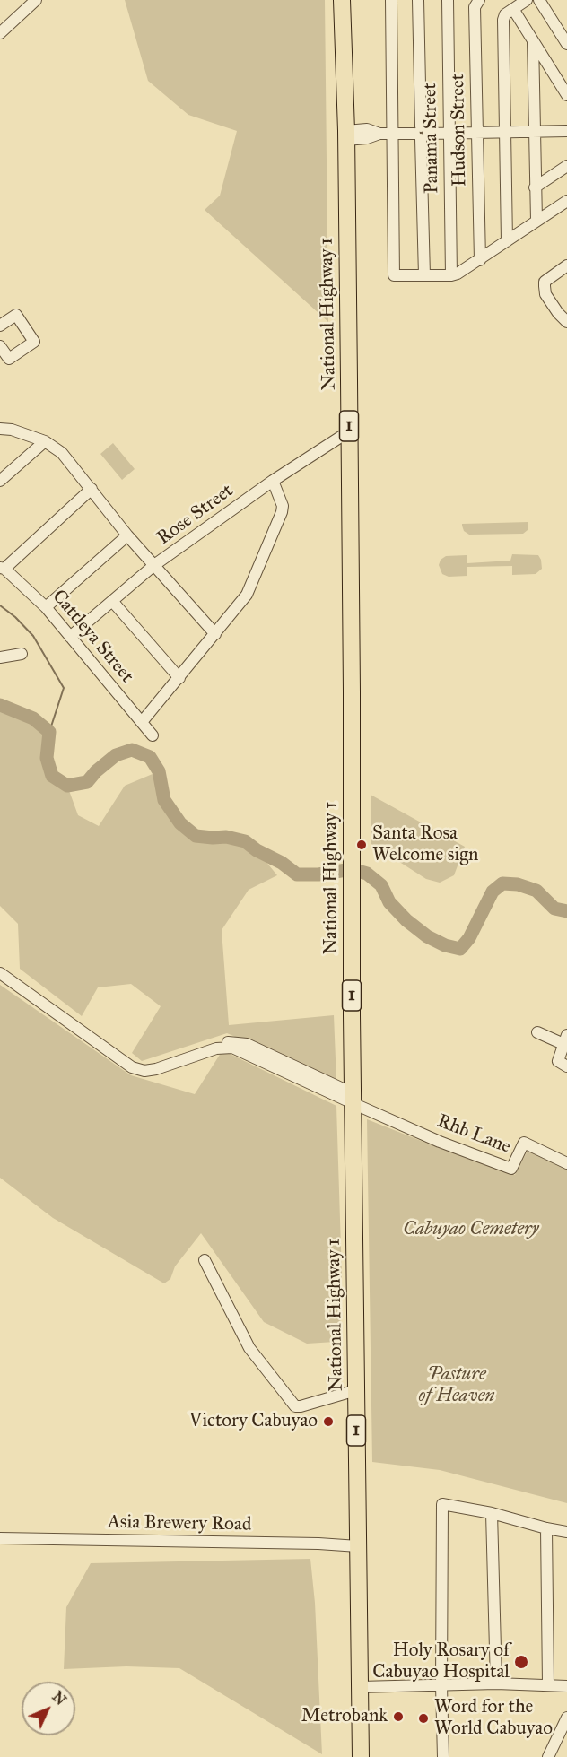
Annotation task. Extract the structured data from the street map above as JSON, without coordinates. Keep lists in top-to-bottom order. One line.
{"streets":{"highway":["National Highway 1","1"],"street":["Hudson Street","Panama Street","Rose Street","Cattleya Street","Rhb Lane","Asia Brewery Road"]},"crossings":[["National Highway 1","Rose Street"],["National Highway 1","Rhb Lane"],["National Highway 1","Asia Brewery Road"],["Rose Street","Cattleya Street"]],"parks":["Cabuyao Cemetery","Pasture of Heaven"],"places":["Santa Rosa Welcome sign","Victory Cabuyao","Holy Rosary of Cabuyao Hospital","Metrobank","Word for the World Cabuyao"],"north":"top right"}
